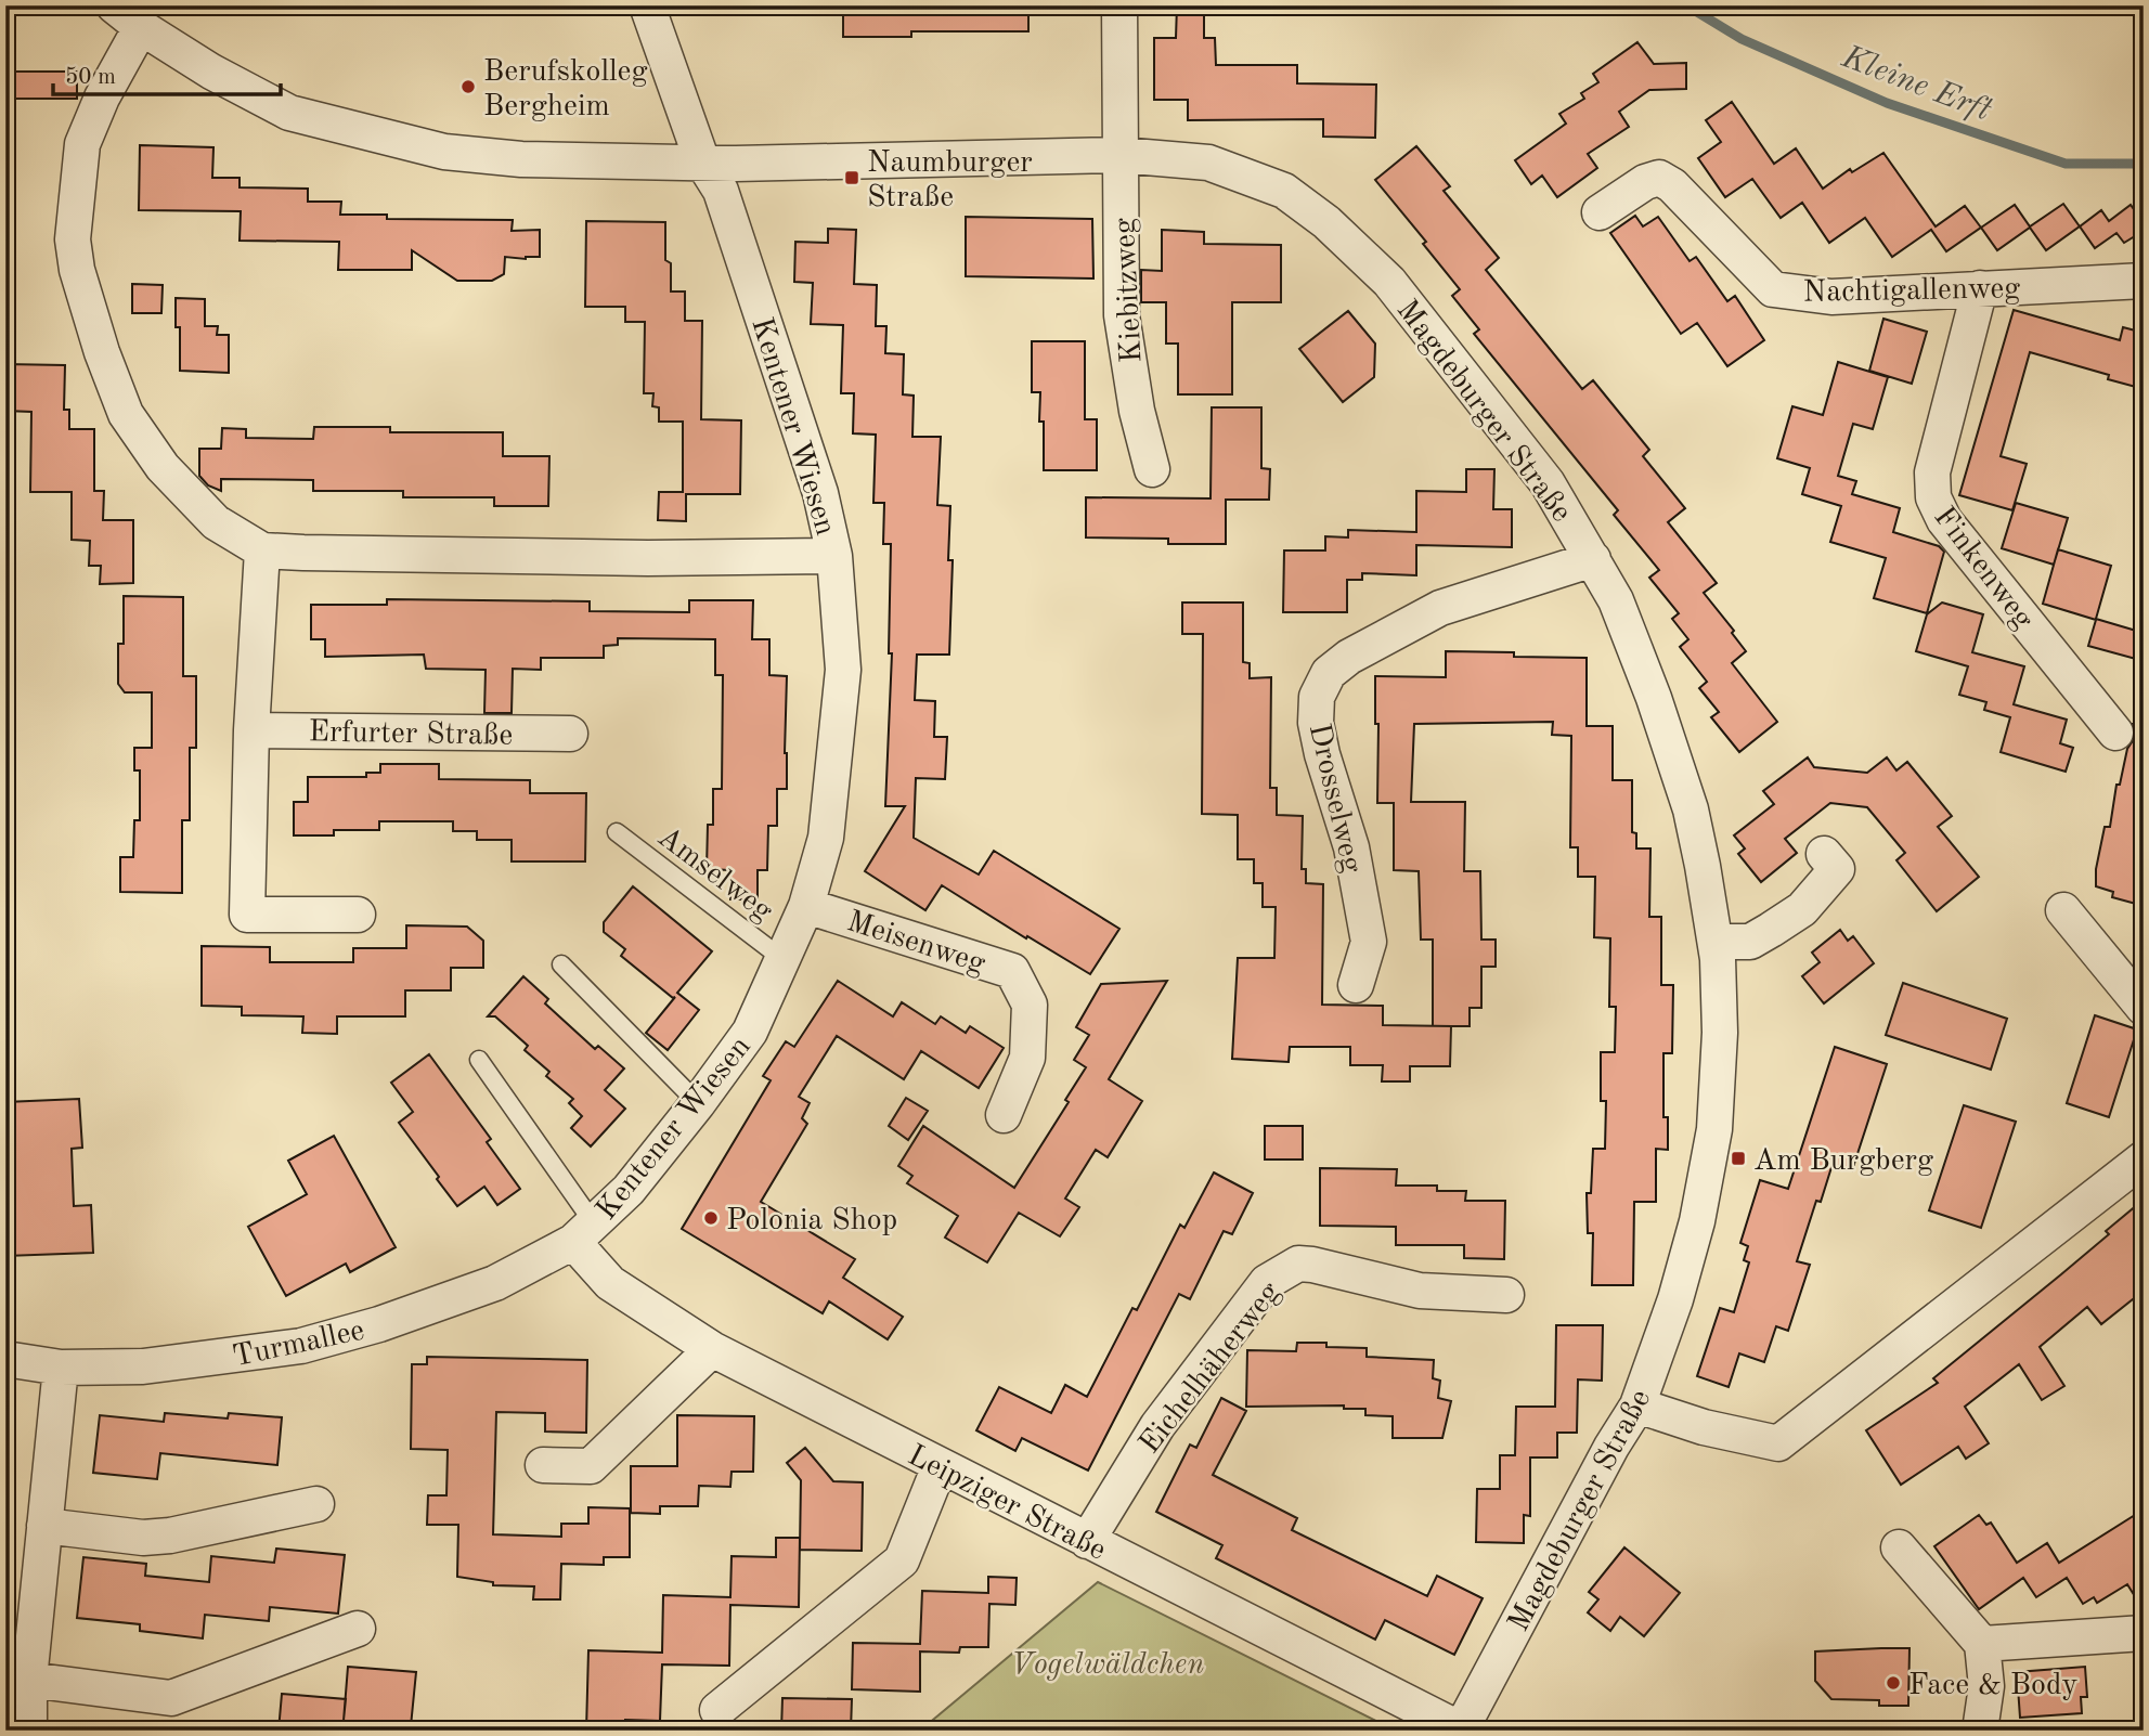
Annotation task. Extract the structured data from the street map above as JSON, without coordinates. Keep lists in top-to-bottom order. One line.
{"streets":{"street":["Nachtigallenweg","Kiebitzweg","Magdeburger Straße","Kentener Wiesen","Finkenweg","Erfurter Straße","Drosselweg","Meisenweg","Turmallee","Eichelhäherweg","Leipziger Straße"],"lane":["Amselweg"]},"crossings":[["Nachtigallenweg","Finkenweg"],["Kiebitzweg","Magdeburger Straße"],["Magdeburger Straße","Kentener Wiesen"],["Magdeburger Straße","Drosselweg"],["Magdeburger Straße","Leipziger Straße"],["Kentener Wiesen","Amselweg"],["Kentener Wiesen","Meisenweg"],["Kentener Wiesen","Turmallee"],["Kentener Wiesen","Leipziger Straße"],["Turmallee","Leipziger Straße"],["Eichelhäherweg","Leipziger Straße"]],"water":["Kleine Erft"],"parks":["Vogelwäldchen"],"places":{"other":["Berufskolleg Bergheim","Polonia Shop","Face & Body"],"transit":["Naumburger Straße","Am Burgberg"]},"scale_bar":"50 m"}
